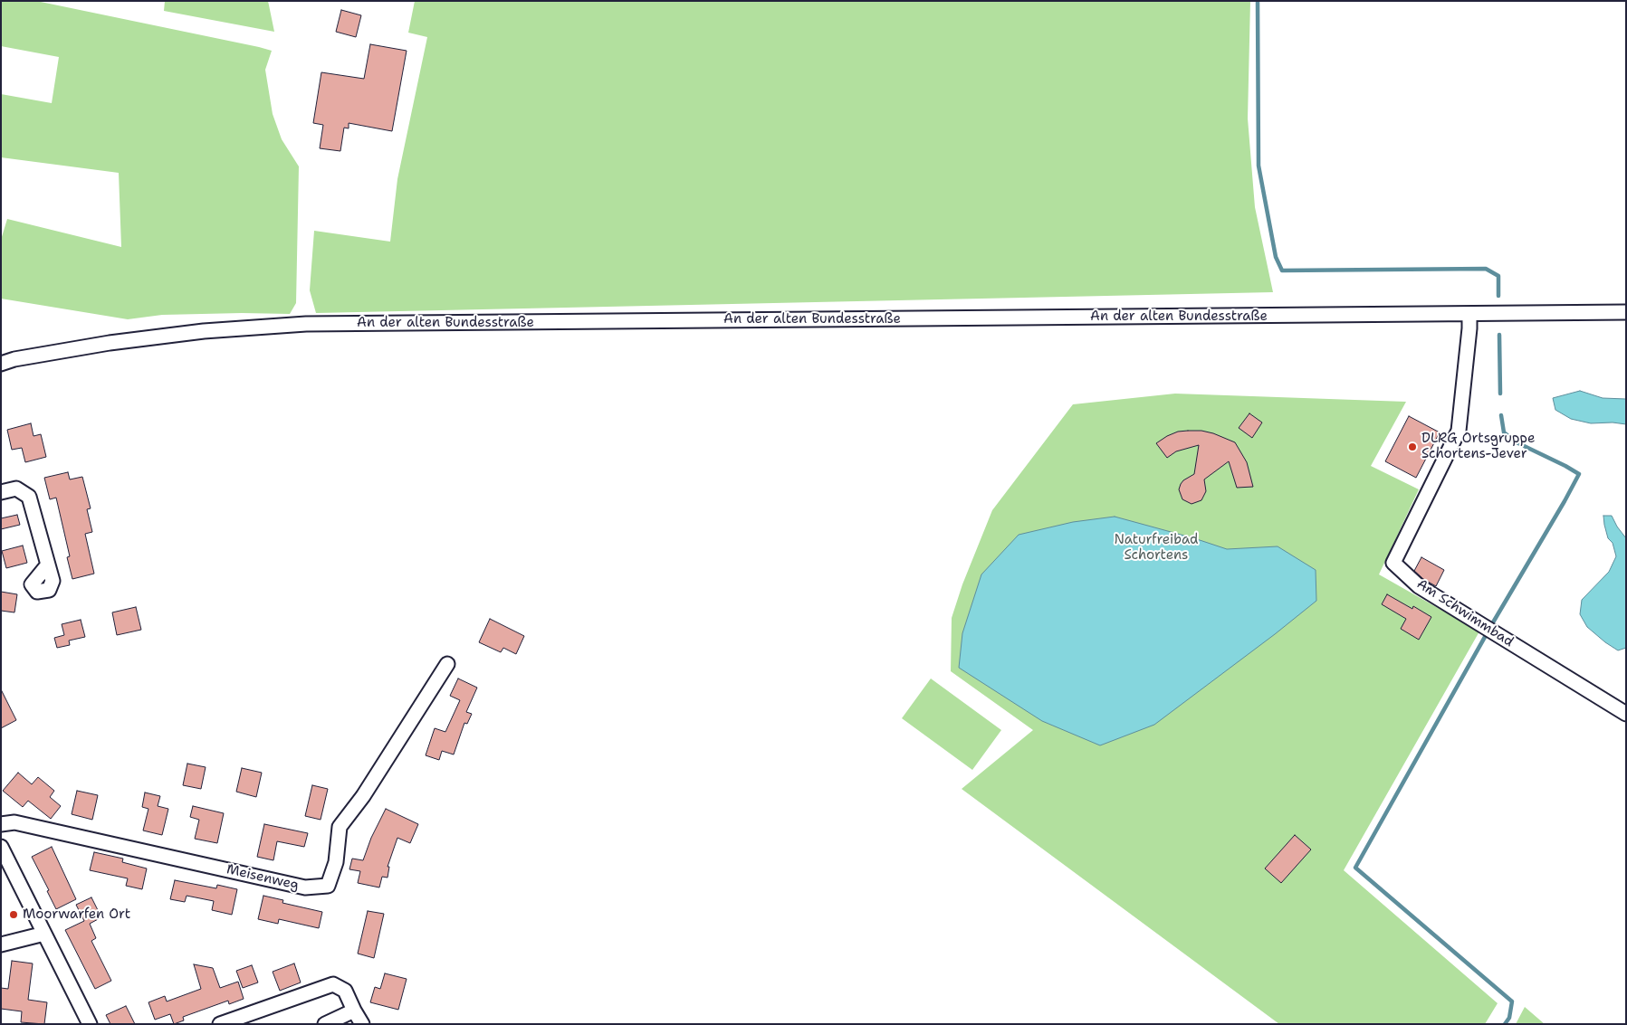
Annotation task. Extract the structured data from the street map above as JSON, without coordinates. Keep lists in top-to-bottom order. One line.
{"streets":{"street":["An der alten Bundesstraße","Am Schwimmbad","Meisenweg"]},"crossings":[["An der alten Bundesstraße","Am Schwimmbad"]],"parks":["Naturfreibad Schortens"],"places":["DLRG Ortsgruppe Schortens-Jever","Moorwarfen Ort"]}
